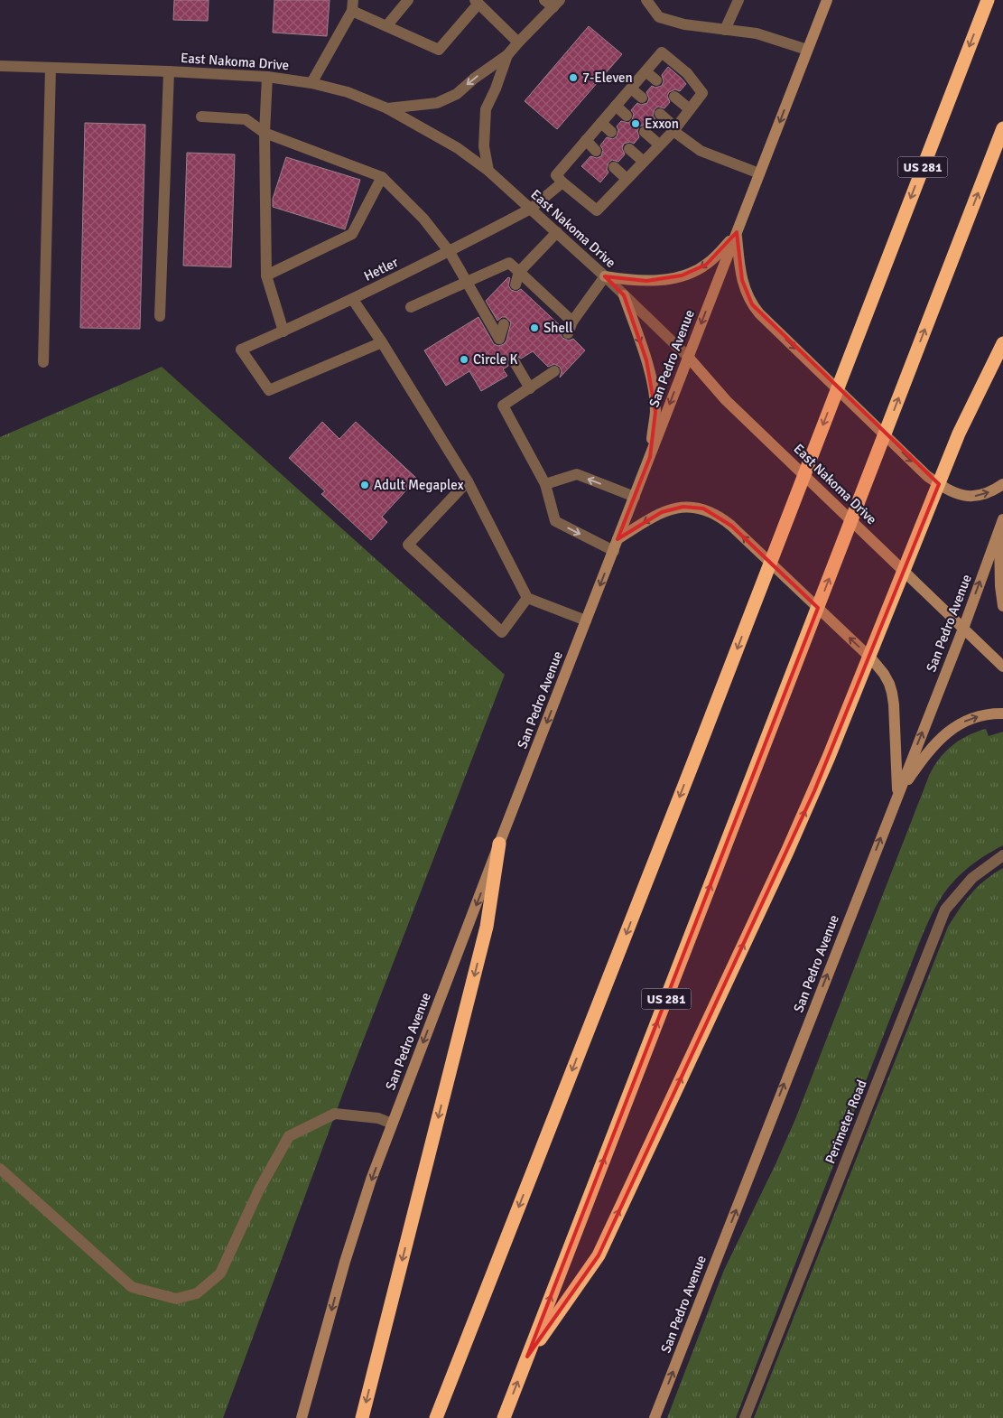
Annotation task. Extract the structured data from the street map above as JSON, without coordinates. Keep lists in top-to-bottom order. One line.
{"streets":{"highway":["US 281"],"main road":["East Nakoma Drive","San Pedro Avenue"],"street":["Hetler","Perimeter Road"]},"crossings":[["East Nakoma Drive","Hetler"],["East Nakoma Drive","San Pedro Avenue"]],"places":["7-Eleven","Exxon","Shell","Circle K","Adult Megaplex"]}
